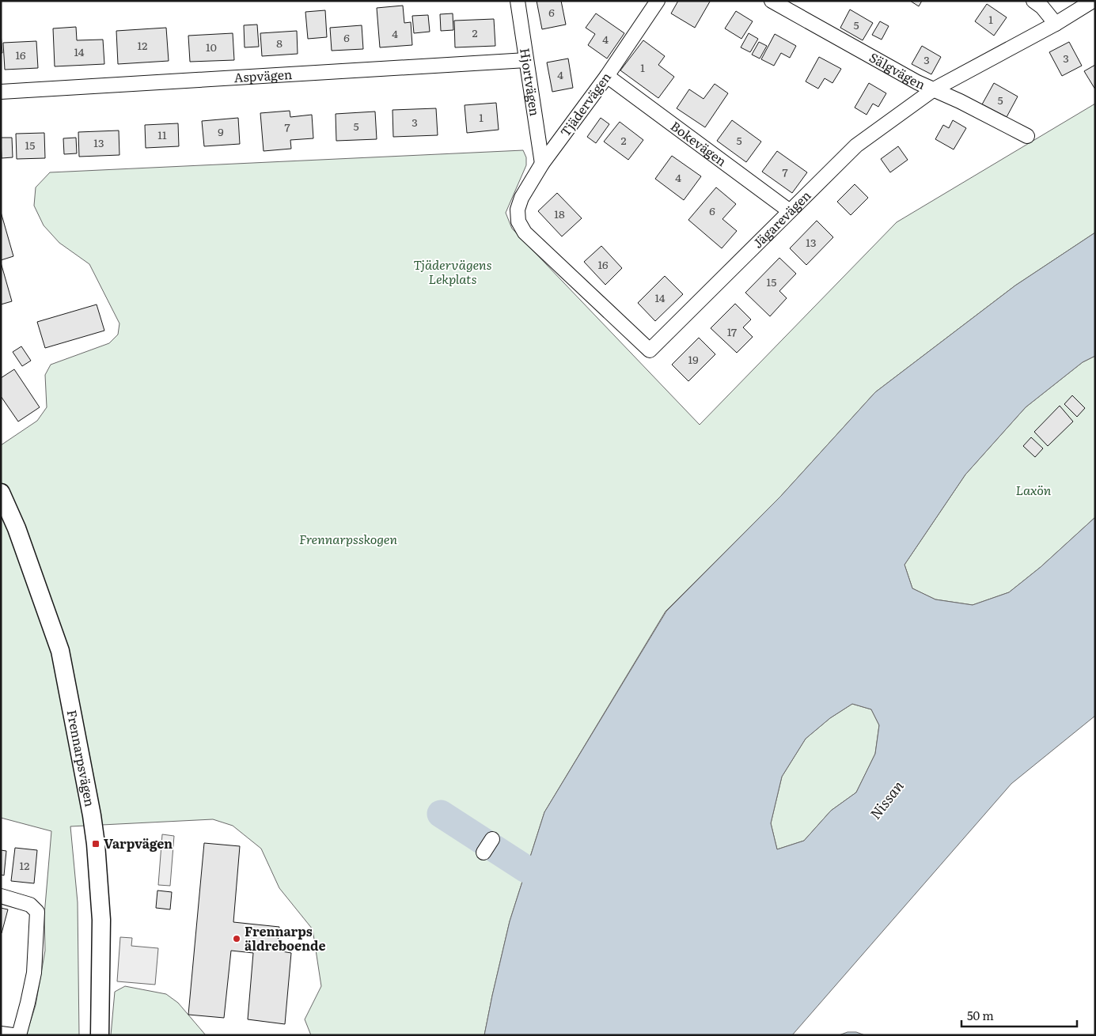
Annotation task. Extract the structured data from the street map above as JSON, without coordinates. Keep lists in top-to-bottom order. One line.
{"streets":{"street":["Sälgvägen","Aspvägen","Hjortvägen","Tjädervägen","Bokevägen","Jägarevägen","Frennarpsvägen"]},"crossings":[["Sälgvägen","Jägarevägen"],["Aspvägen","Hjortvägen"],["Hjortvägen","Tjädervägen"],["Tjädervägen","Bokevägen"],["Tjädervägen","Jägarevägen"],["Bokevägen","Jägarevägen"]],"water":["Nissan"],"parks":["Tjädervägens Lekplats","Laxön","Frennarpsskogen"],"places":{"transit":["Varpvägen"],"other":["Frennarps äldreboende"]},"house_numbers":["6","1","5","2","4","6","4","8","12","10","14","16","3","3","1","4","5","1","3","5","7","9","11","2","5","13","15","7","4","6","18","13","16","15","14","17","19","12"],"scale_bar":"50 m"}
